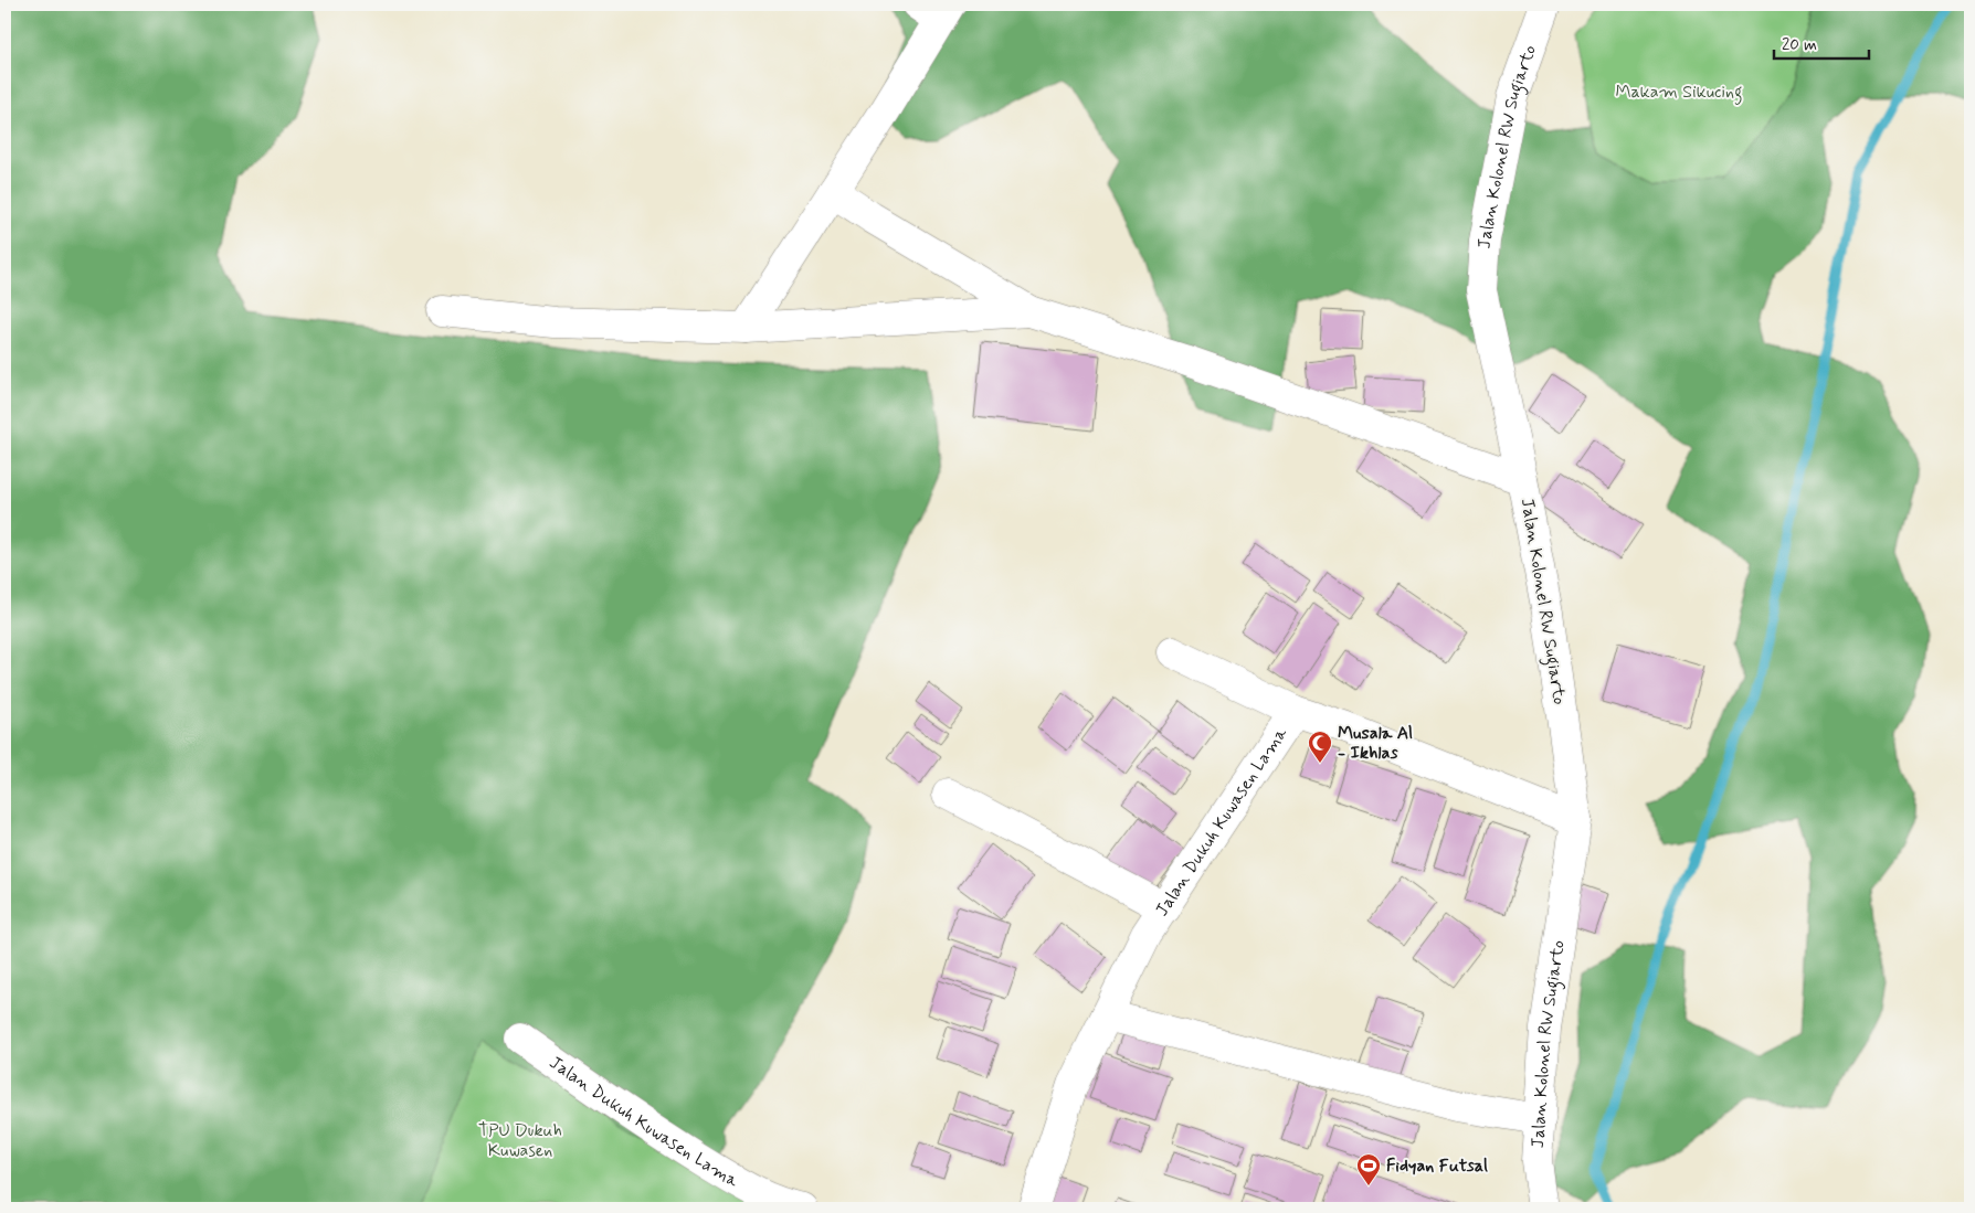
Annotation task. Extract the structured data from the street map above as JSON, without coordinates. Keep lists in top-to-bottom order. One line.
{"streets":{"street":["Jalan Kolonel RW Sugiarto","Jalan Dukuh Kuwasen Lama"]},"crossings":[["Jalan Kolonel RW Sugiarto","Jalan Dukuh Kuwasen Lama"]],"parks":["Makam Sikucing","TPU Dukuh Kuwasen"],"places":{"mosque":["Musala Al - Ikhlas"],"sports":["Fidyan Futsal"]},"scale_bar":"20 m"}
